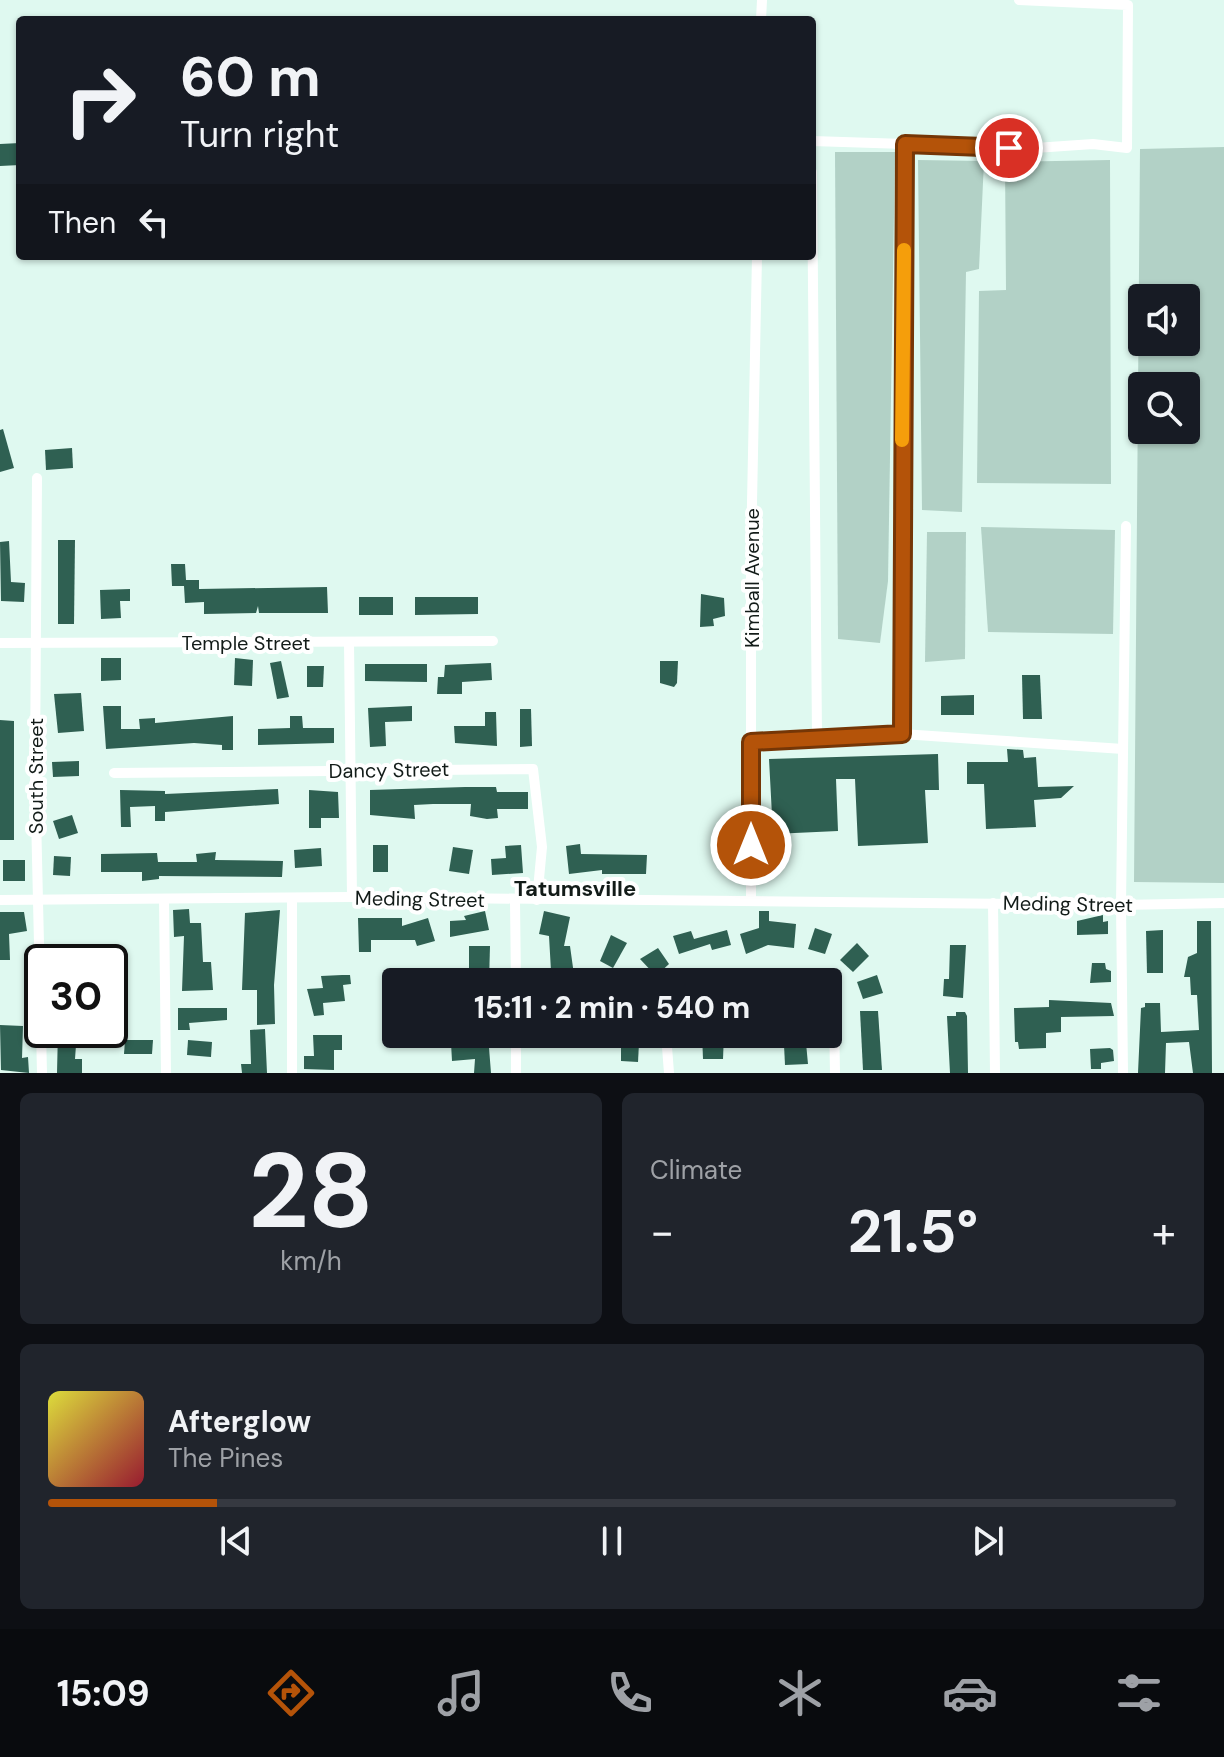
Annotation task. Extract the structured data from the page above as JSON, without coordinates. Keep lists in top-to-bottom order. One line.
{"streets":{"street":["Kimball Avenue","Temple Street","Dancy Street","South Street","Meding Street"]},"crossings":[["Kimball Avenue","Meding Street"],["Temple Street","South Street"],["Dancy Street","Meding Street"],["South Street","Meding Street"]],"districts":["Tatumsville"],"page":{"turn":["60 m","Turn right"],"then":"Then","limit":"30","trip":"15:11 · 2 min · 540 m","tile":[["28","km/h"],"Climate"],"heat":["−","21.5°","+"],"song":["Afterglow","The Pines"],"tabs":"15:09"}}
